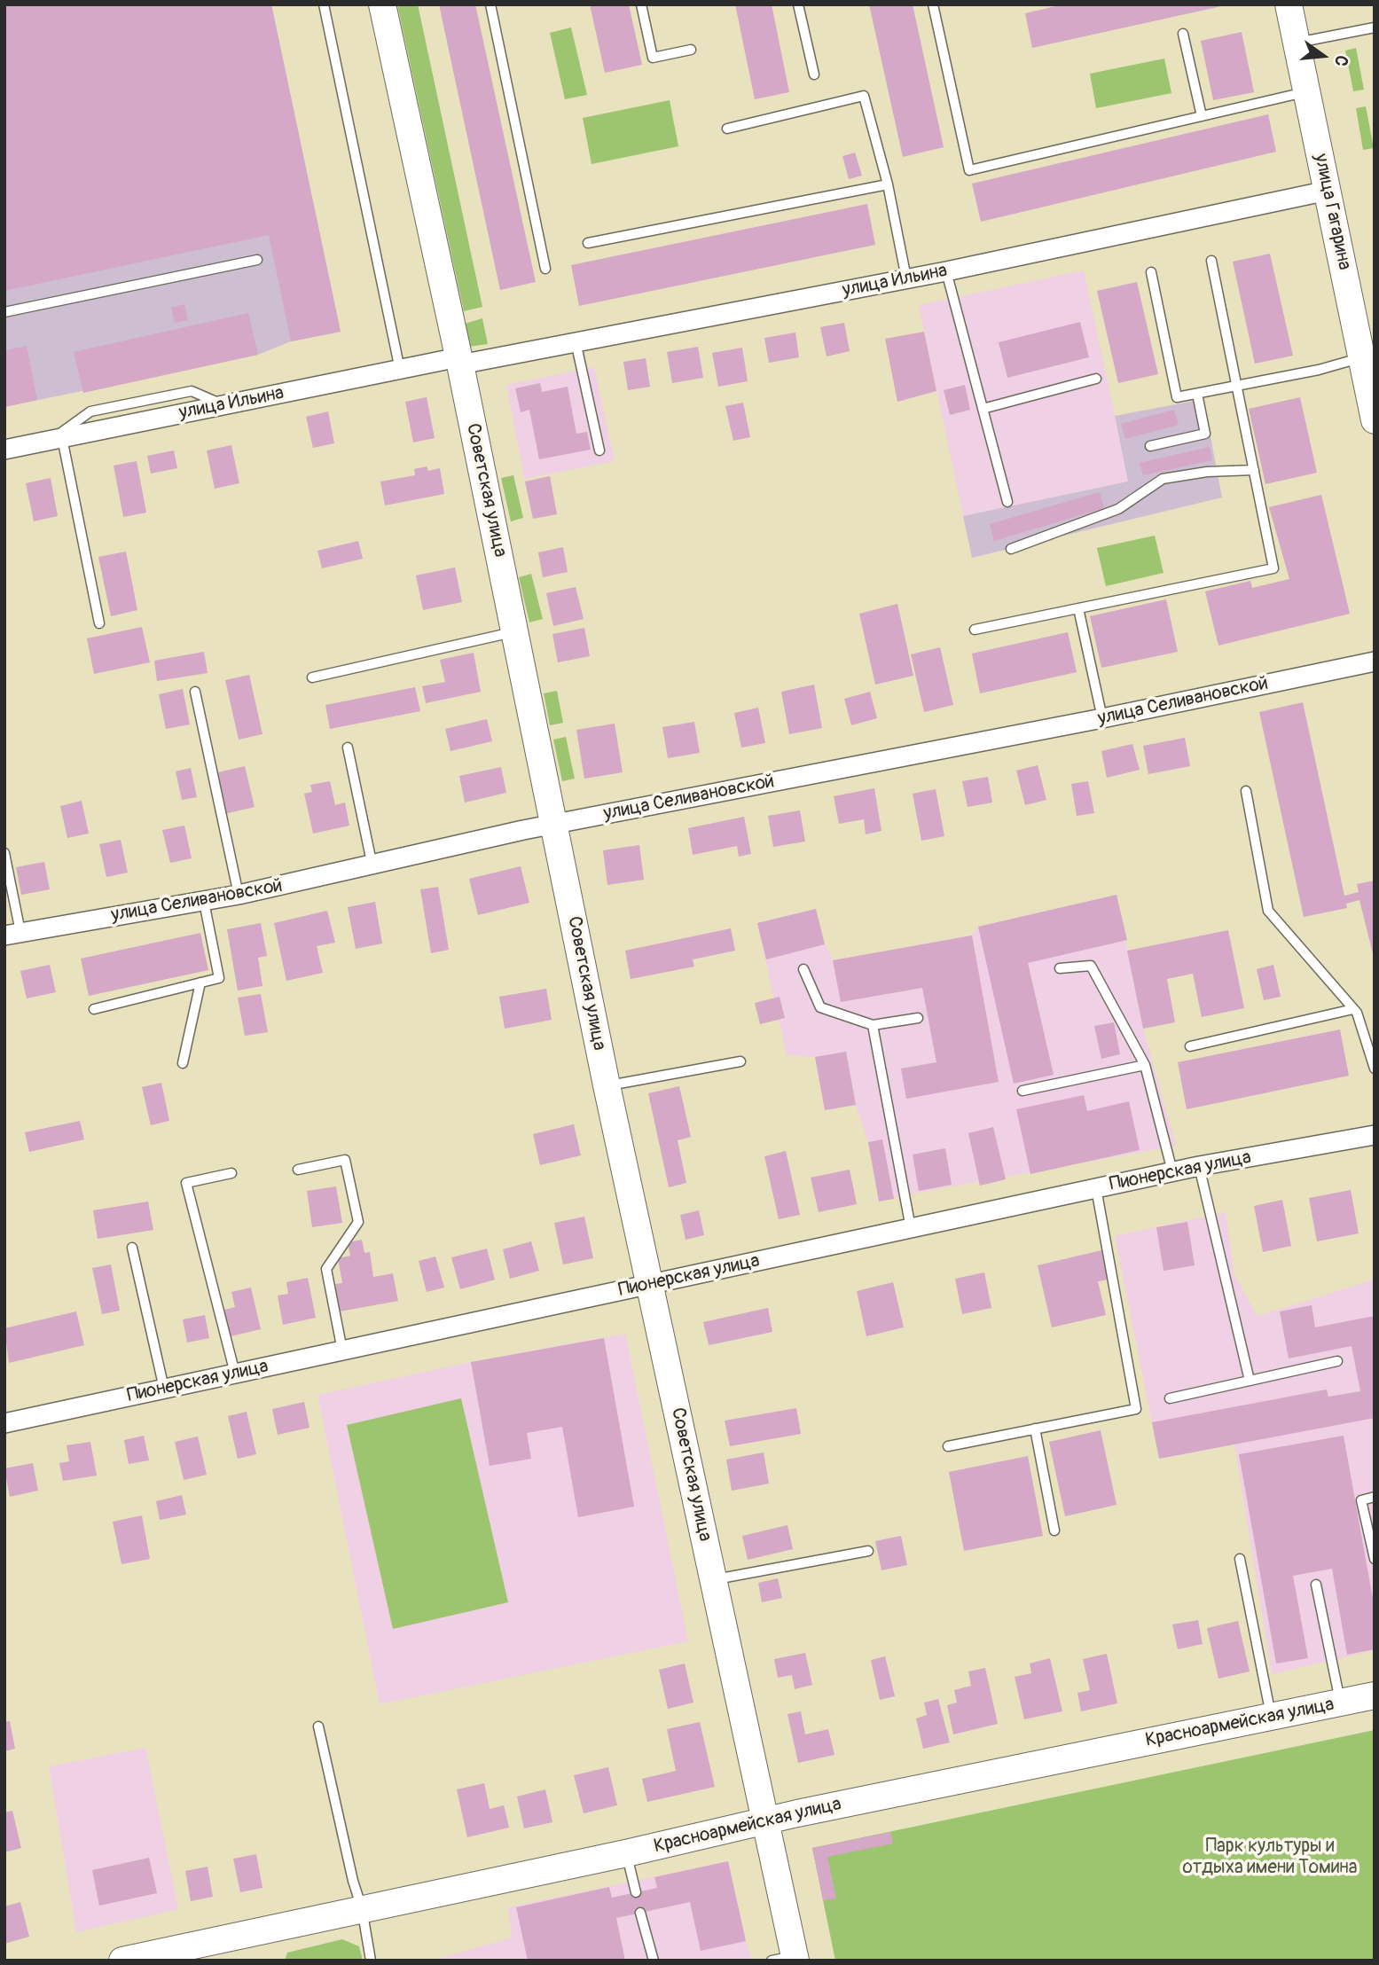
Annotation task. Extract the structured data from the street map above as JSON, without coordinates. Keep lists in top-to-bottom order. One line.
{"streets":{"street":["улица Гагарина","улица Ильина","Советская улица","улица Селивановской","Пионерская улица","Красноармейская улица"]},"crossings":[["улица Гагарина","улица Ильина"],["улица Ильина","Советская улица"],["Советская улица","улица Селивановской"],["Советская улица","Пионерская улица"],["Советская улица","Красноармейская улица"]],"parks":["Парк культуры и отдыха имени Томина"],"north":"right"}
